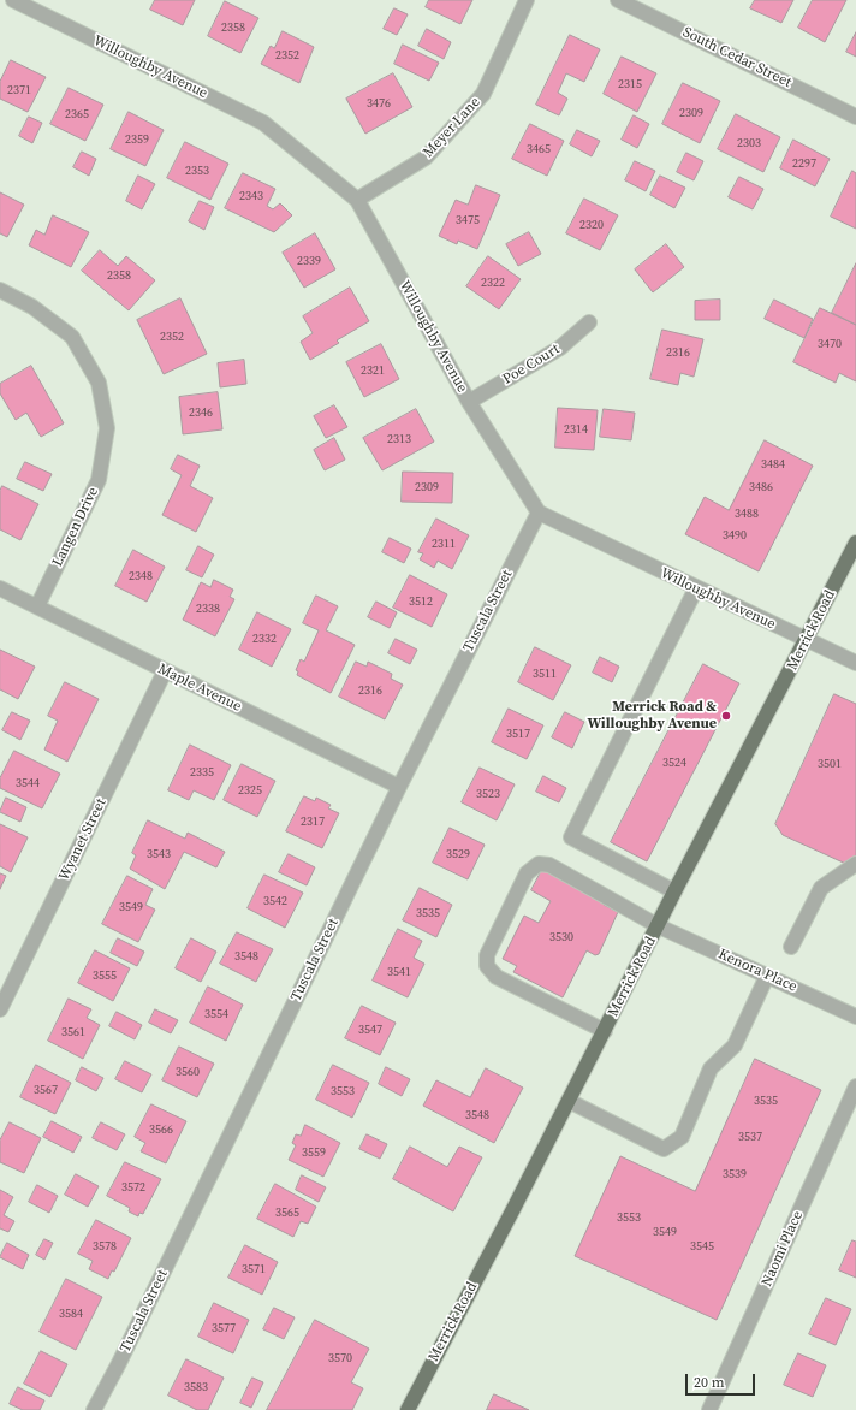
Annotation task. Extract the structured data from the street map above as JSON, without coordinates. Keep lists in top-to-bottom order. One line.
{"streets":{"main road":["Merrick Road"],"street":["South Cedar Street","Willoughby Avenue","Meyer Lane","Poe Court","Langen Drive","Tuscala Street","Maple Avenue","Wyanet Street","Kenora Place","Naomi Place"]},"crossings":[["Willoughby Avenue","Meyer Lane"],["Willoughby Avenue","Poe Court"],["Willoughby Avenue","Tuscala Street"],["Willoughby Avenue","Merrick Road"],["Langen Drive","Maple Avenue"],["Tuscala Street","Maple Avenue"],["Merrick Road","Kenora Place"],["Maple Avenue","Wyanet Street"]],"places":["Merrick Road & Willoughby Avenue"],"house_numbers":["2358","2352","2315","2371","3476","2309","2365","2359","2303","3465","2297","2353","2343","3475","2320","2339","2358","2322","2352","3470","2316","2321","2346","2314","2313","3484","2309","3486","3488","3490","2311","2348","3512","2338","2332","3511","2316","3517","3524","3501","2335","3544","2325","3523","2317","3543","3529","3542","3549","3535","3530","3548","3541","3555","3554","3547","3561","3560","3567","3553","3535","3548","3566","3537","3559","3539","3572","3565","3553","3549","3578","3545","3571","3584","3577","3570","3583"],"scale_bar":"20 m"}
